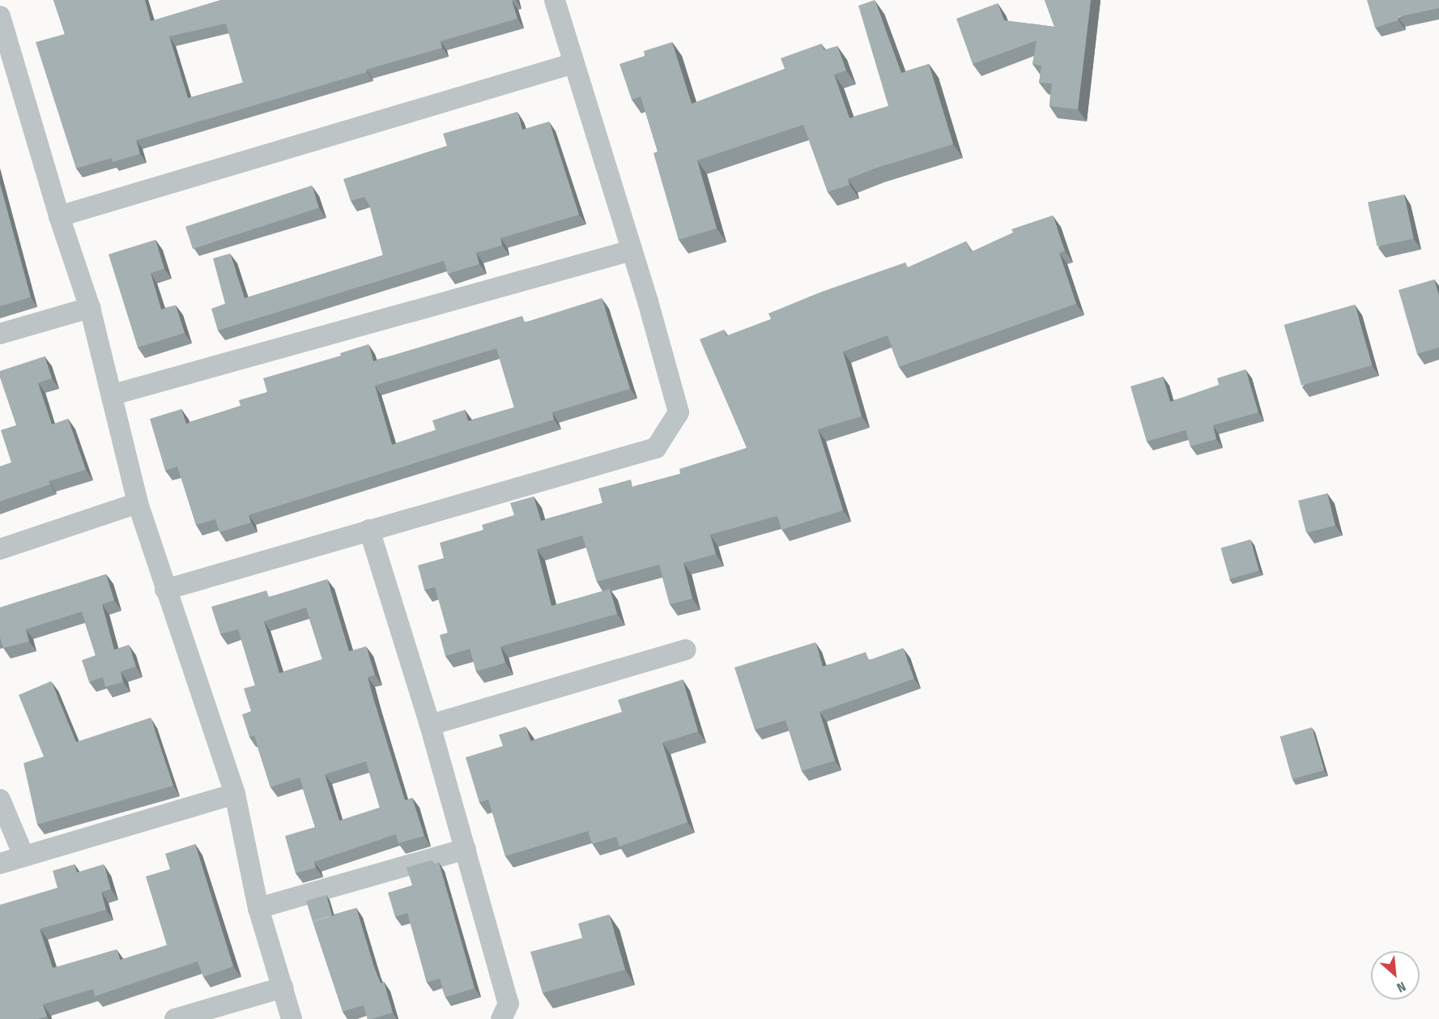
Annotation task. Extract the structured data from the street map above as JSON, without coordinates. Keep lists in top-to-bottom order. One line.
{"north":"bottom right"}
